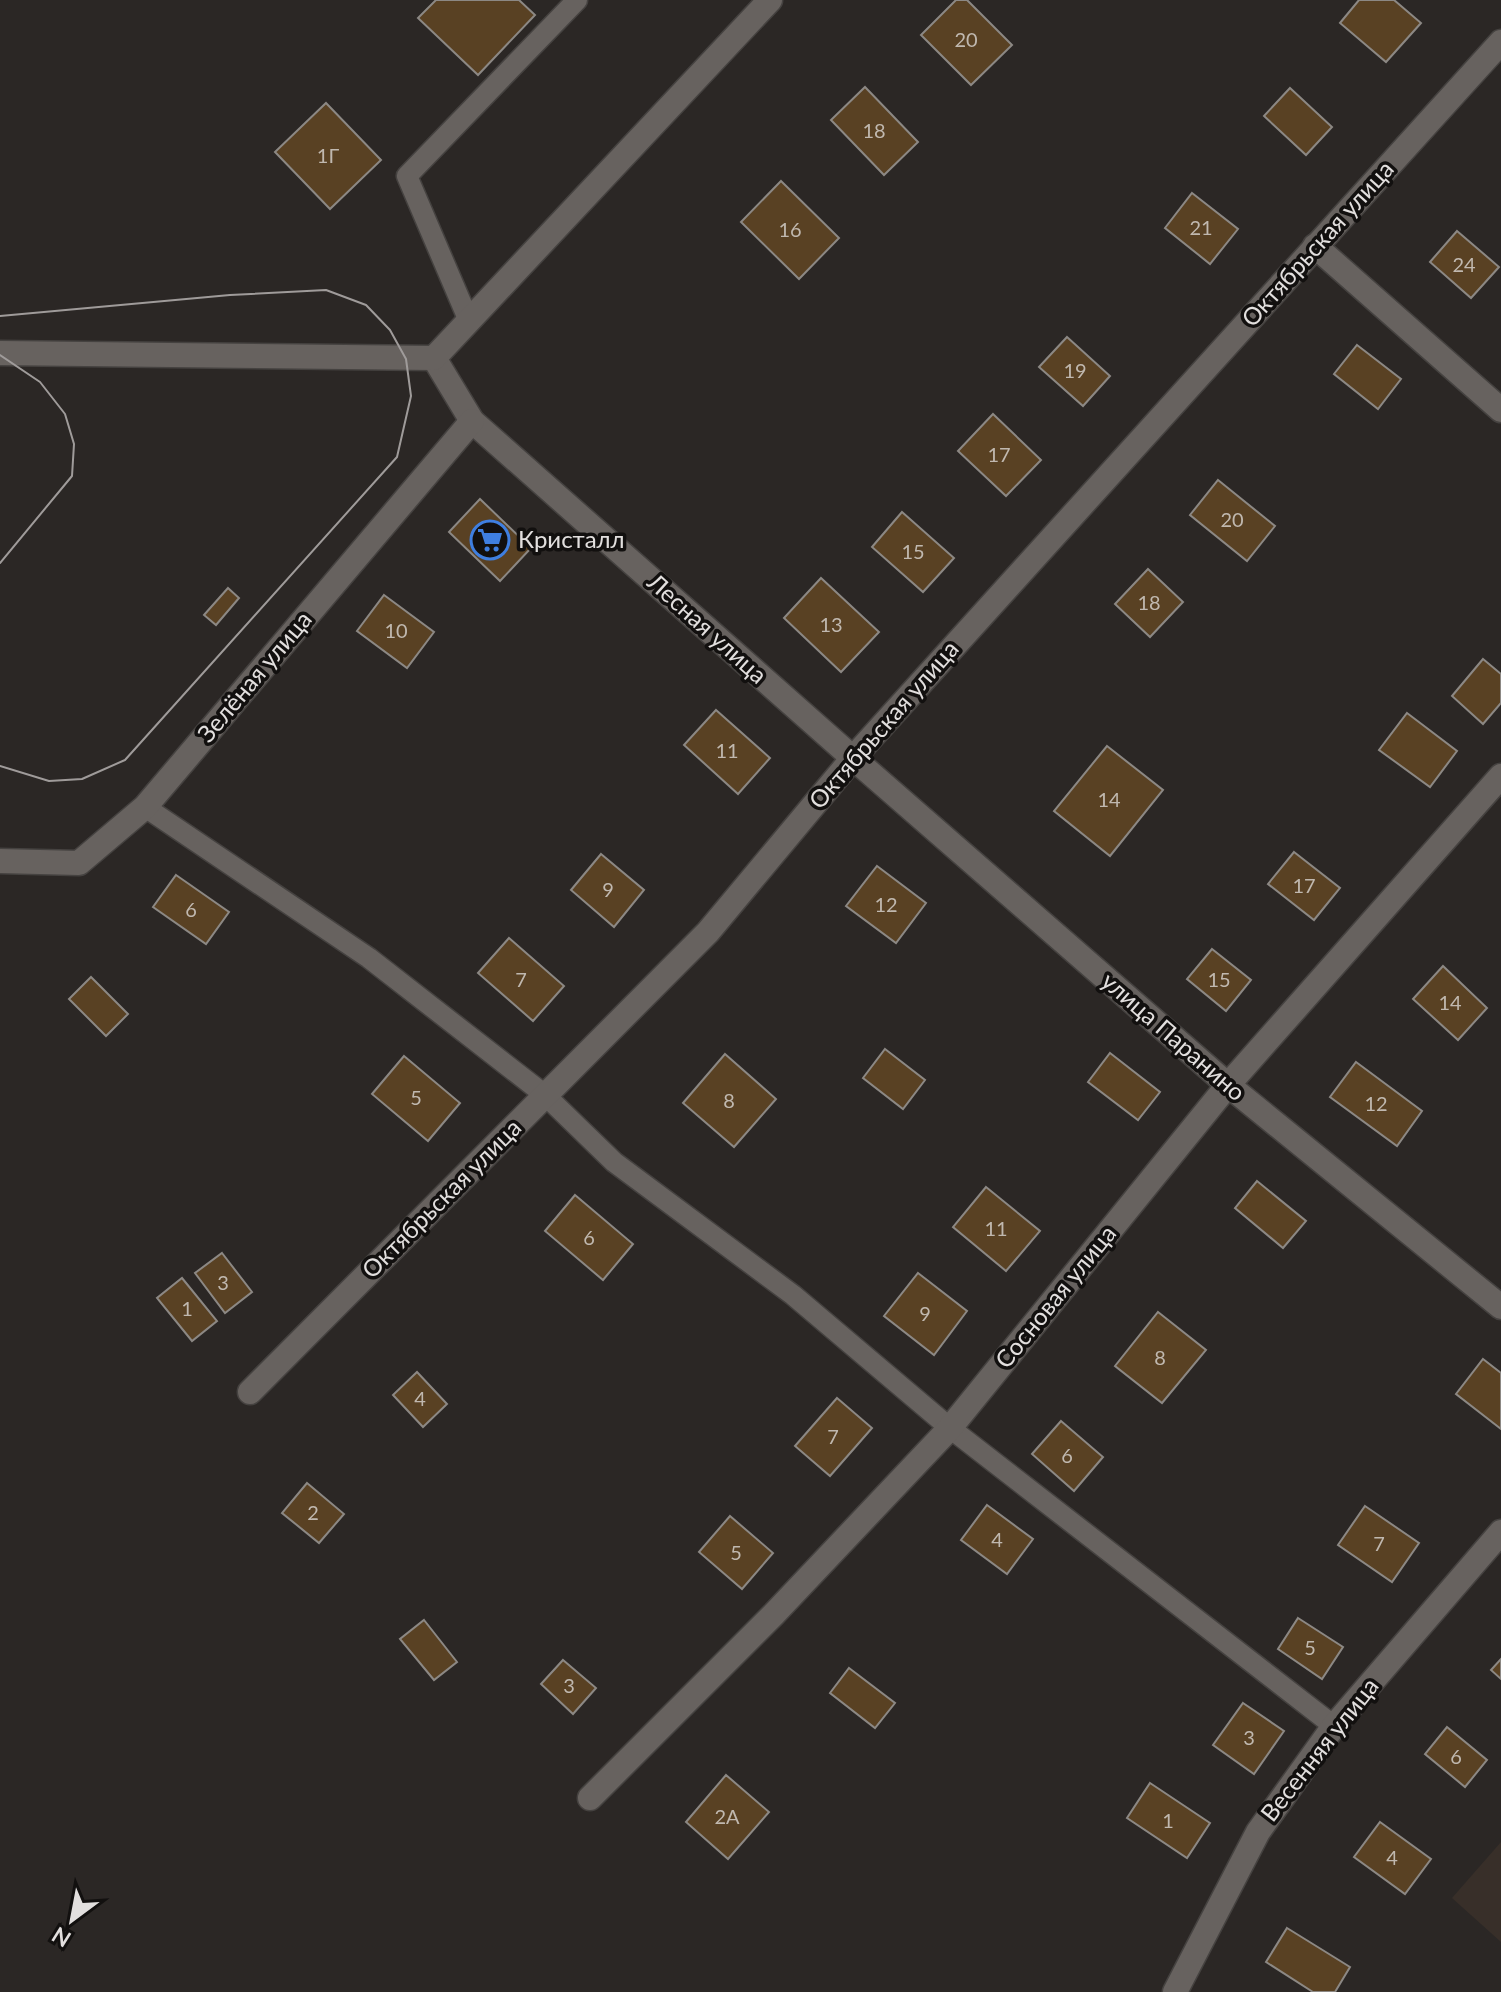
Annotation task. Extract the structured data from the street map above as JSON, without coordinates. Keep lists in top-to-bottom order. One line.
{"streets":{"street":["Октябрьская улица","Лесная улица","Зелёная улица","улица Паранино","Сосновая улица","Весенняя улица"]},"crossings":[["Октябрьская улица","Лесная улица"],["Октябрьская улица","улица Паранино"],["Лесная улица","Зелёная улица"],["Лесная улица","улица Паранино"],["улица Паранино","Сосновая улица"]],"places":{"supermarket":["Кристалл"]},"house_numbers":["20","18","1Г","21","16","24","19","17","20","15","18","13","10","11","14","17","9","12","6","7","15","14","5","8","12","11","6","3","1","9","8","4","7","6","2","4","7","5","5","3","3","6","2А","1","4"],"north":"bottom left"}
